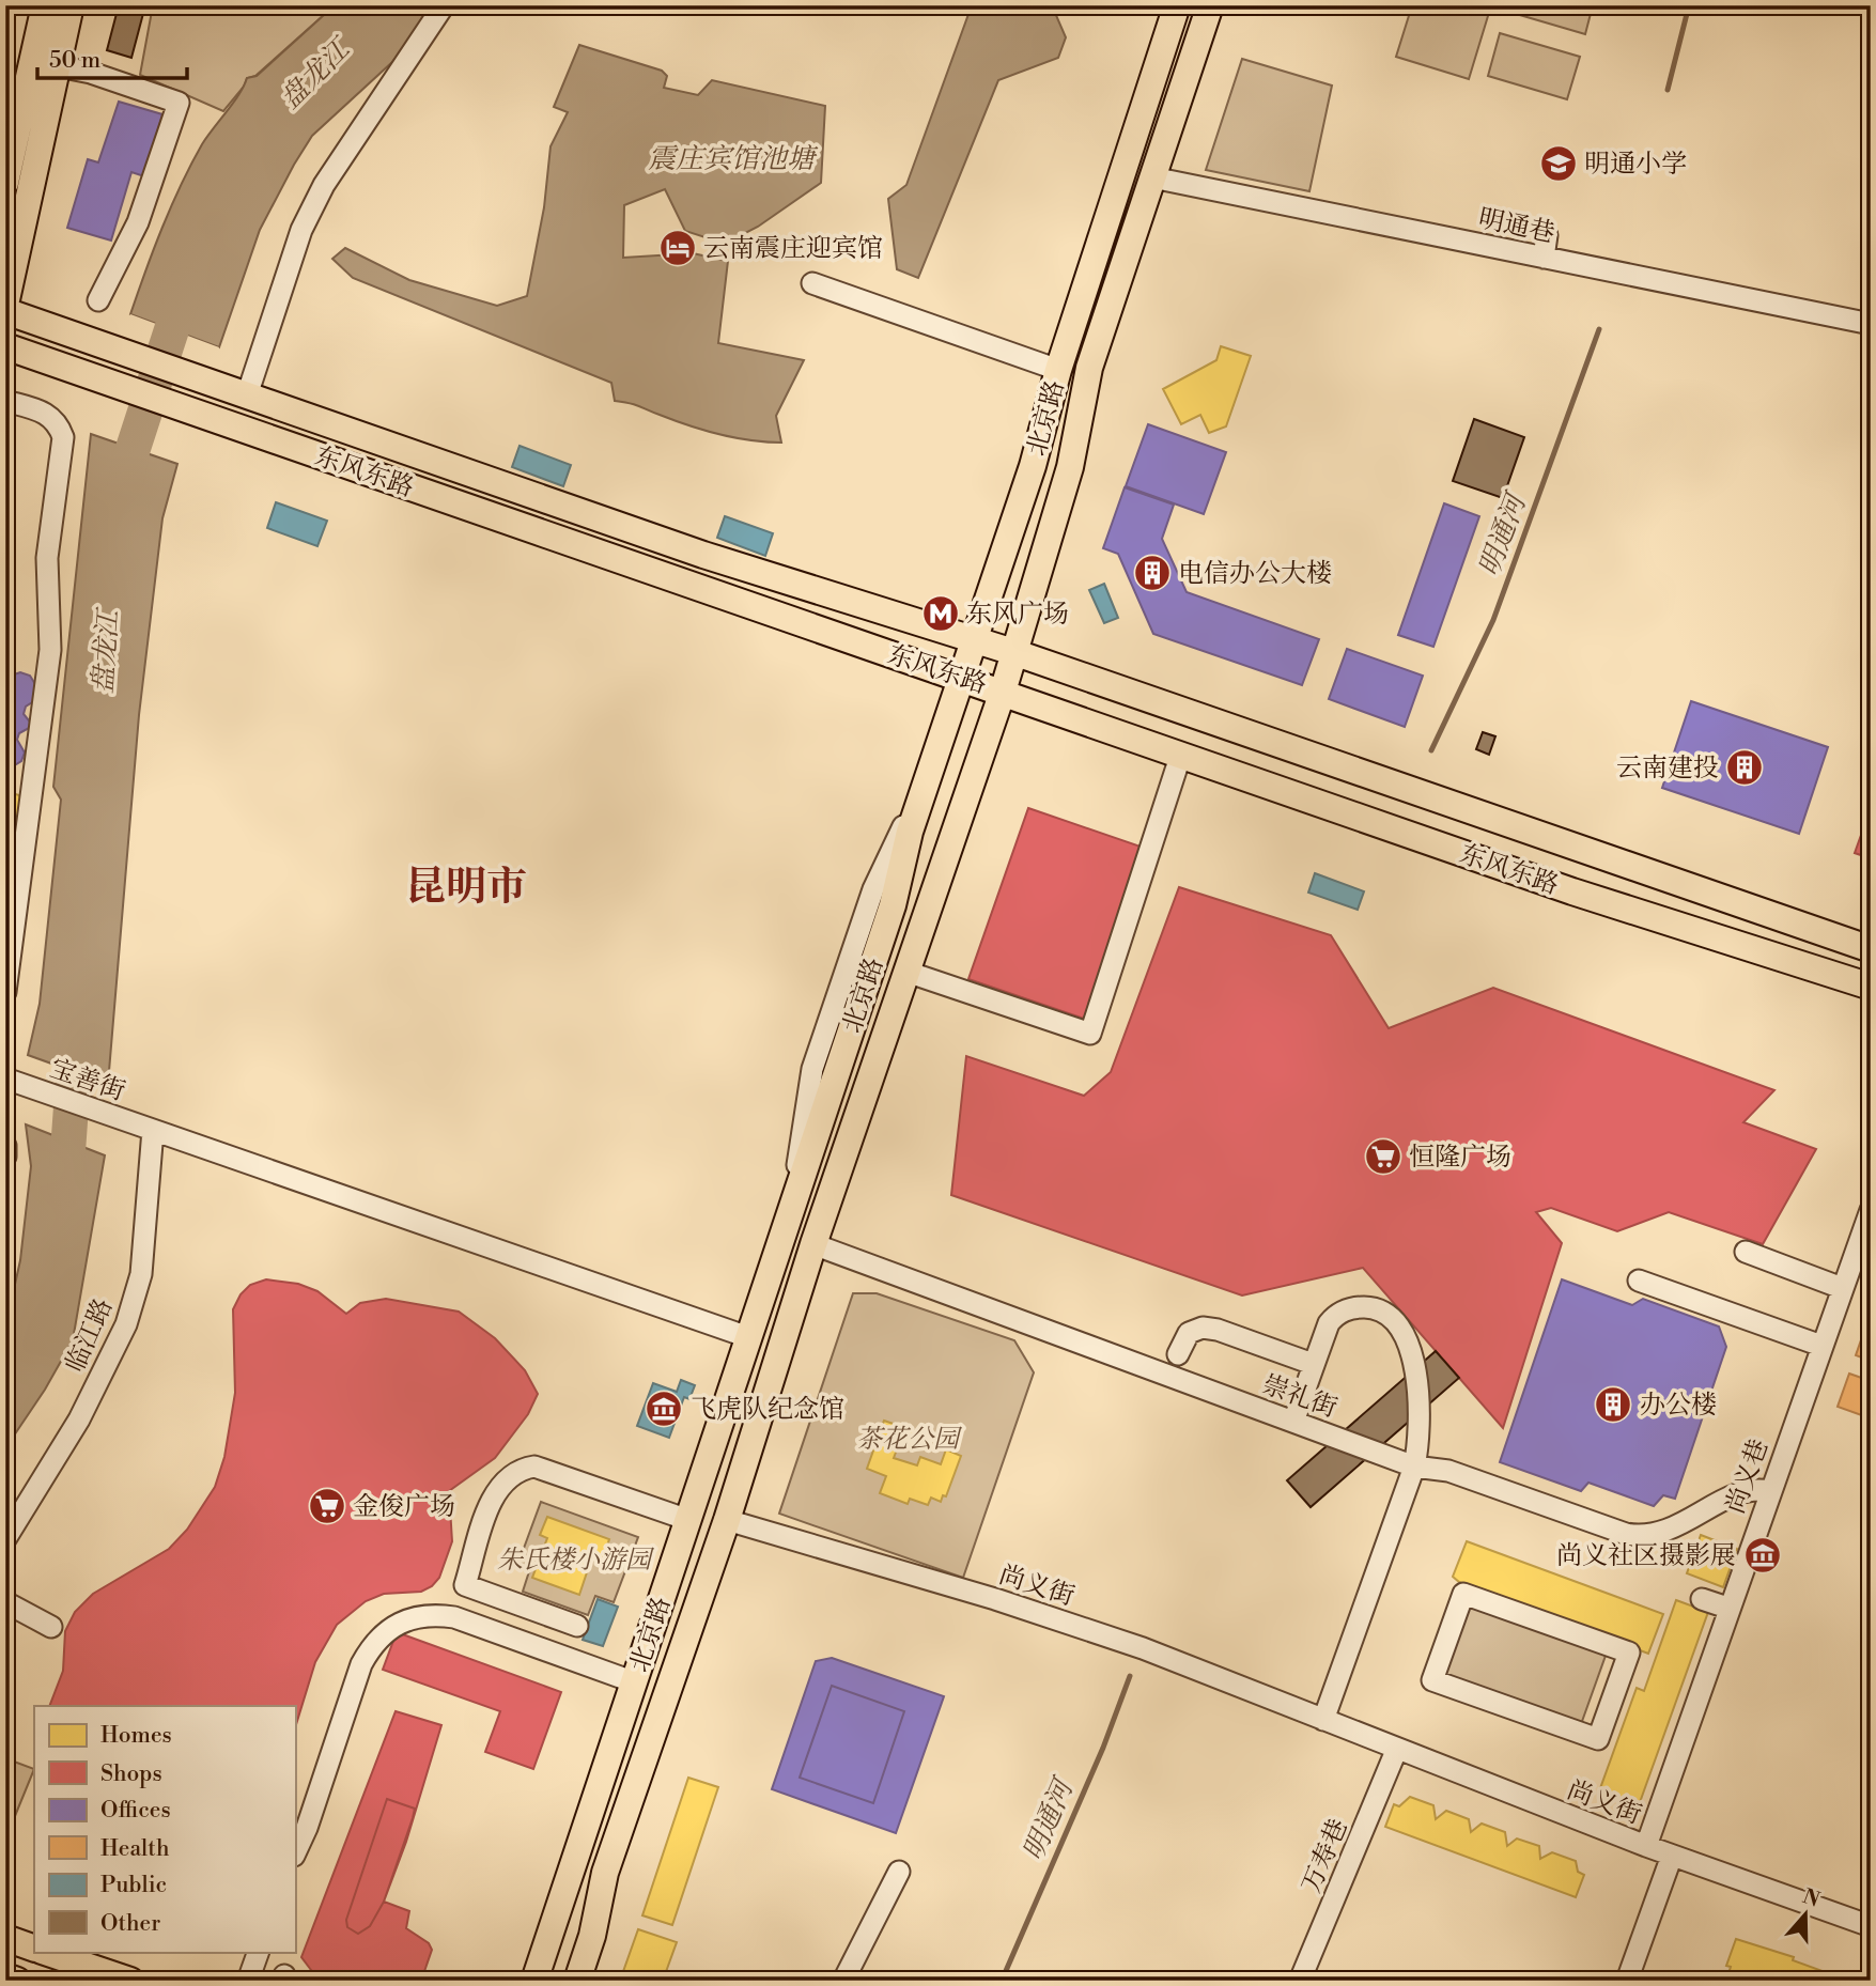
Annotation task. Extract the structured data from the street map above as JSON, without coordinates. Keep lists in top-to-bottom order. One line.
{"streets":{"main road":["北京路","东风东路"],"street":["明通巷","宝善街","临江路","崇礼街","尚义巷","尚义街","万寿巷"]},"crossings":[["明通巷","北京路"],["北京路","东风东路"],["北京路","宝善街"],["北京路","崇礼街"],["北京路","尚义街"],["宝善街","临江路"],["崇礼街","尚义巷"],["尚义巷","尚义街"],["尚义街","万寿巷"]],"districts":["昆明市"],"water":["盘龙江","震庄宾馆池塘","明通河"],"parks":["茶花公园","朱氏楼小游园"],"places":{"school or university":["明通小学"],"hotel":["云南震庄迎宾馆"],"building":["电信办公大楼","云南建投","办公楼"],"metro station":["东风广场"],"supermarket":["恒隆广场","金俊广场"],"museum":["飞虎队纪念馆","尚义社区摄影展"]},"legend":["Homes","Shops","Offices","Health","Public","Other"],"scale_bar":"50 m","north":"top"}
